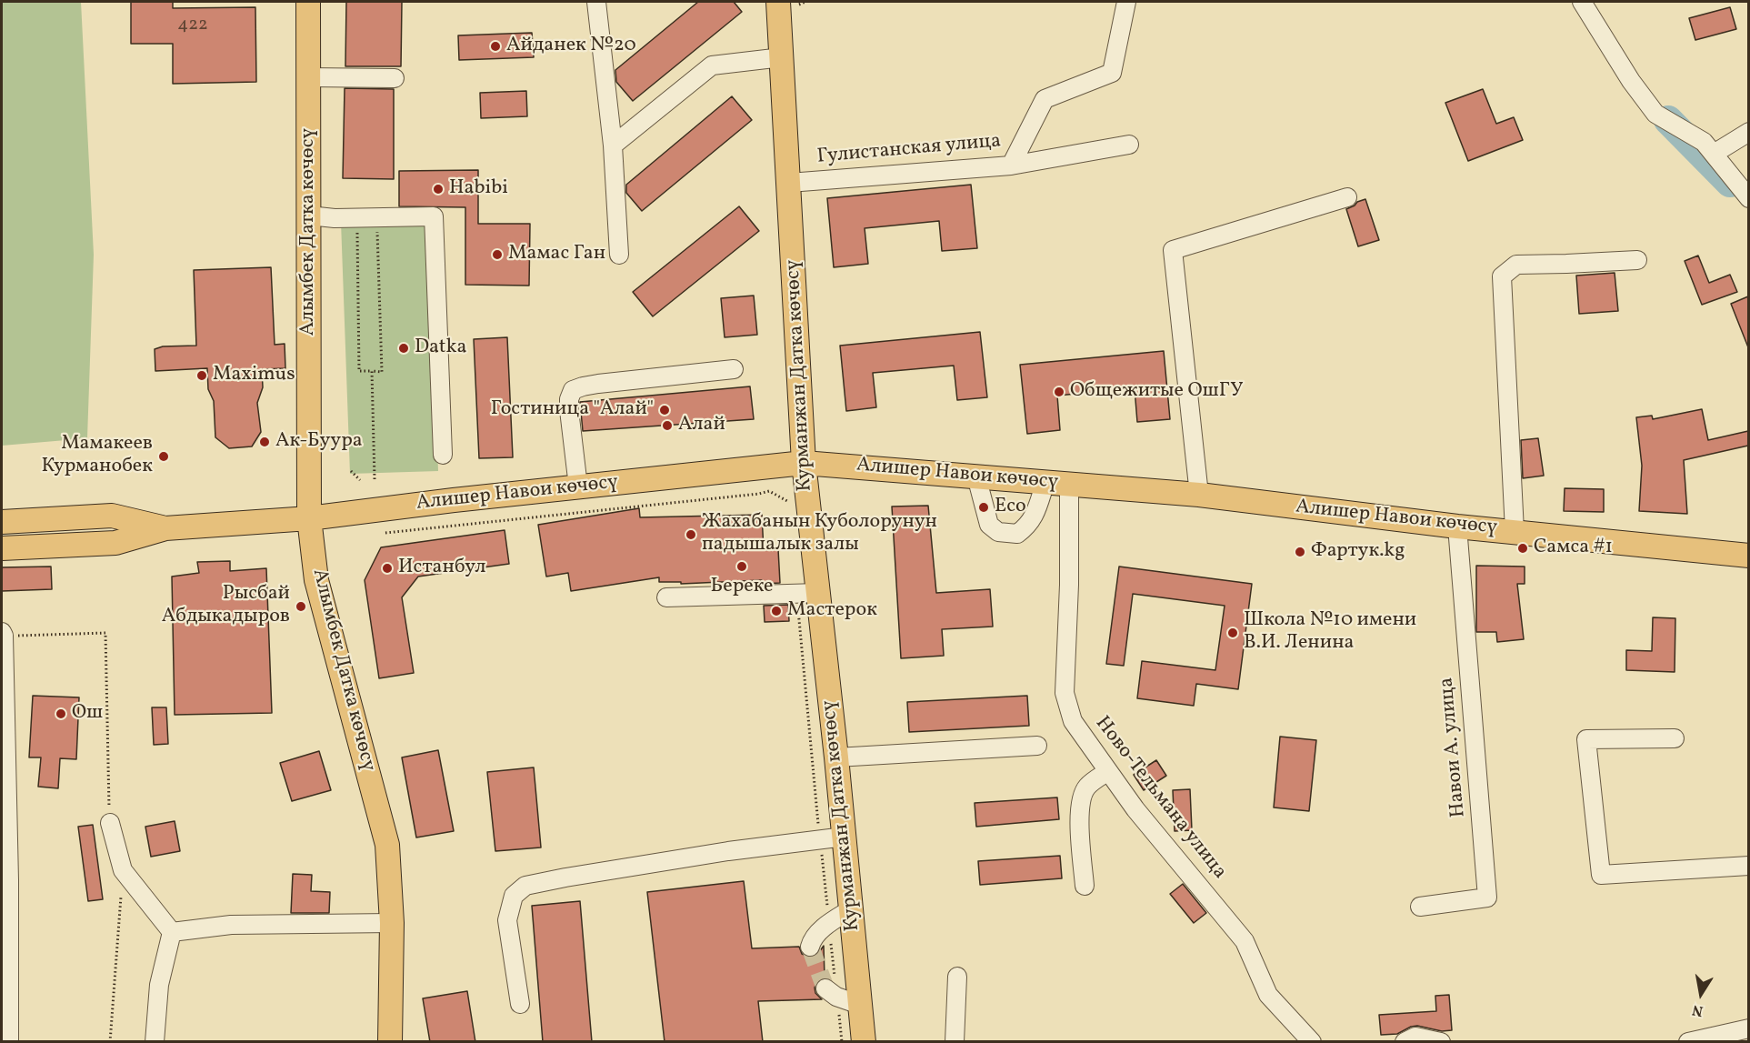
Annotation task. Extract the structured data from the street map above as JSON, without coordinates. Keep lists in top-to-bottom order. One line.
{"streets":{"main road":["Алымбек Датка көчөсү","Курманжан Датка көчөсү","Алишер Навои көчөсү"],"street":["Гулистанская улица","Навои А. улица","Ново-Тельмана улица"]},"crossings":[["Гулистанская улица","Курманжан Датка көчөсү"],["Алымбек Датка көчөсү","Алишер Навои көчөсү"],["Курманжан Датка көчөсү","Алишер Навои көчөсү"],["Алишер Навои көчөсү","Навои А. улица"],["Алишер Навои көчөсү","Ново-Тельмана улица"]],"places":["Айданек №20","Habibi","Мамас Ган","Datka","Maximus","Общежитые ОшГУ","Гостиница \"Алай\"","Алай","Ак-Буура","Мамакеев Курманобек","Есо","Жахабанын Куболорунун падышалык залы","Самса #1","Фартук.kg","Ьереке","Истанбул","Рысбай Абдыкадыров","Мастерок","Школа №10 имени В.И. Ленина","Ош"],"house_numbers":["422"],"north":"bottom"}
